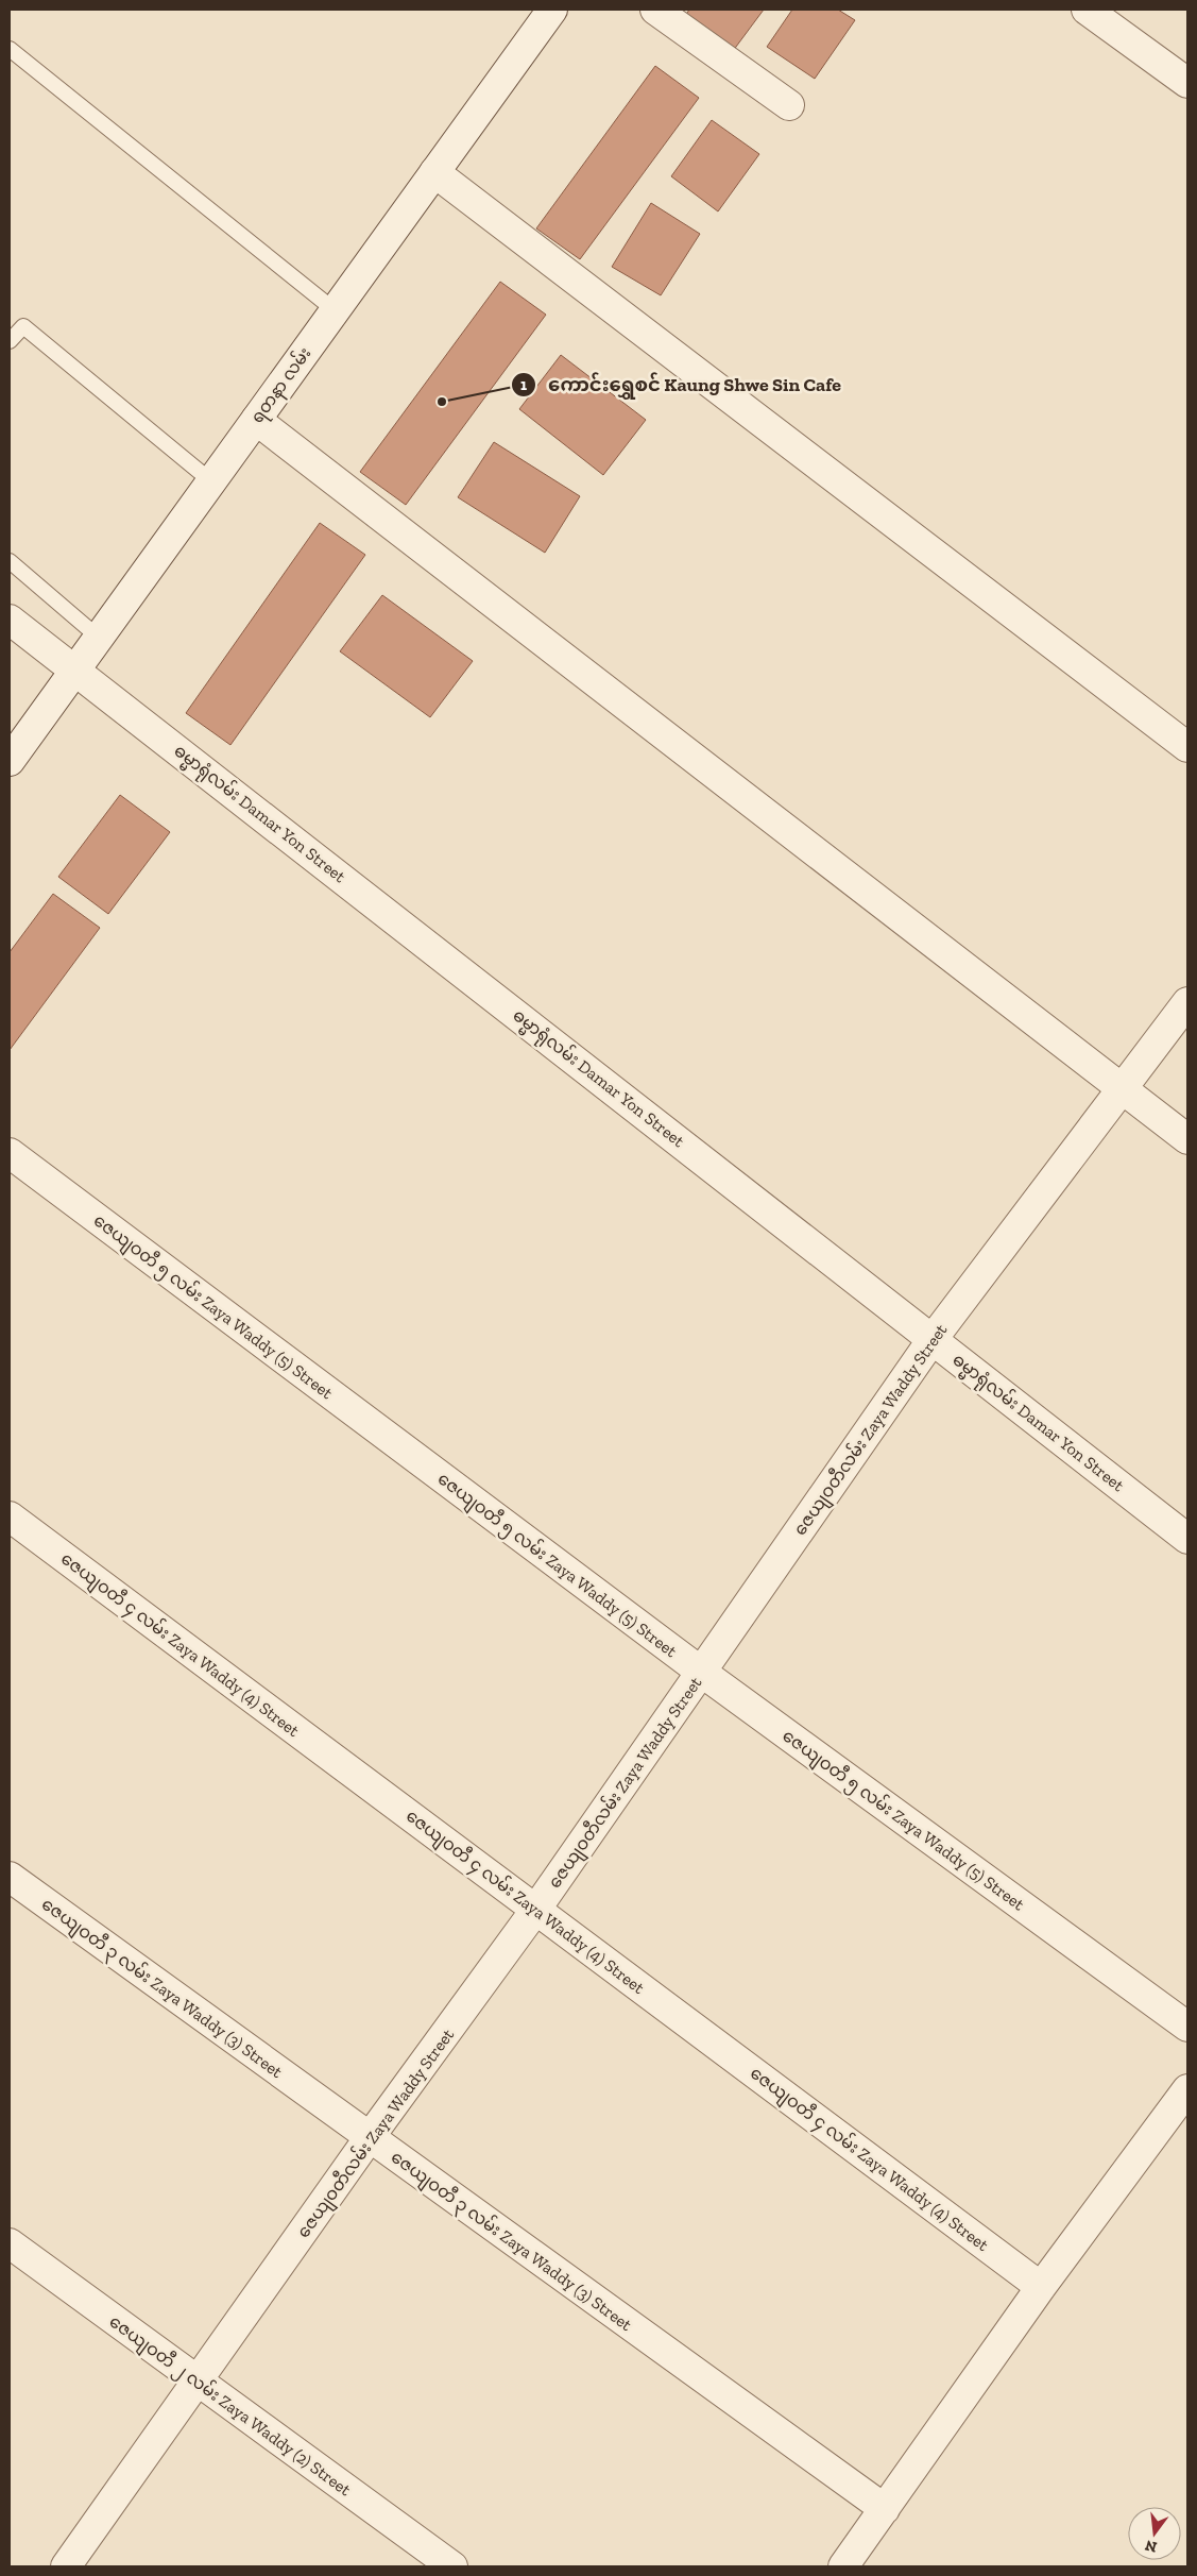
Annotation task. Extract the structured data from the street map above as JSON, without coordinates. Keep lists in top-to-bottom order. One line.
{"streets":{"street":["ရတနာ လမ်း","ဓမ္မာရုံလမ်း Damar Yon Street","ဇေယျဝတီ ၅ လမ်း Zaya Waddy (5) Street","ဇေယျဝတီလမ်း Zaya Waddy Street","ဇေယျဝတီ ၄ လမ်း Zaya Waddy (4) Street","ဇေယျဝတီ ၃ လမ်း Zaya Waddy (3) Street","ဇေယျဝတီ ၂ လမ်း Zaya Waddy (2) Street"]},"crossings":[["ရတနာ လမ်း","ဓမ္မာရုံလမ်း Damar Yon Street"],["ဓမ္မာရုံလမ်း Damar Yon Street","ဇေယျဝတီလမ်း Zaya Waddy Street"],["ဇေယျဝတီ ၅ လမ်း Zaya Waddy (5) Street","ဇေယျဝတီလမ်း Zaya Waddy Street"],["ဇေယျဝတီလမ်း Zaya Waddy Street","ဇေယျဝတီ ၄ လမ်း Zaya Waddy (4) Street"],["ဇေယျဝတီလမ်း Zaya Waddy Street","ဇေယျဝတီ ၃ လမ်း Zaya Waddy (3) Street"],["ဇေယျဝတီလမ်း Zaya Waddy Street","ဇေယျဝတီ ၂ လမ်း Zaya Waddy (2) Street"]],"places":["ကောင်းရွှေစင် Kaung Shwe Sin Cafe"],"north":"bottom"}
